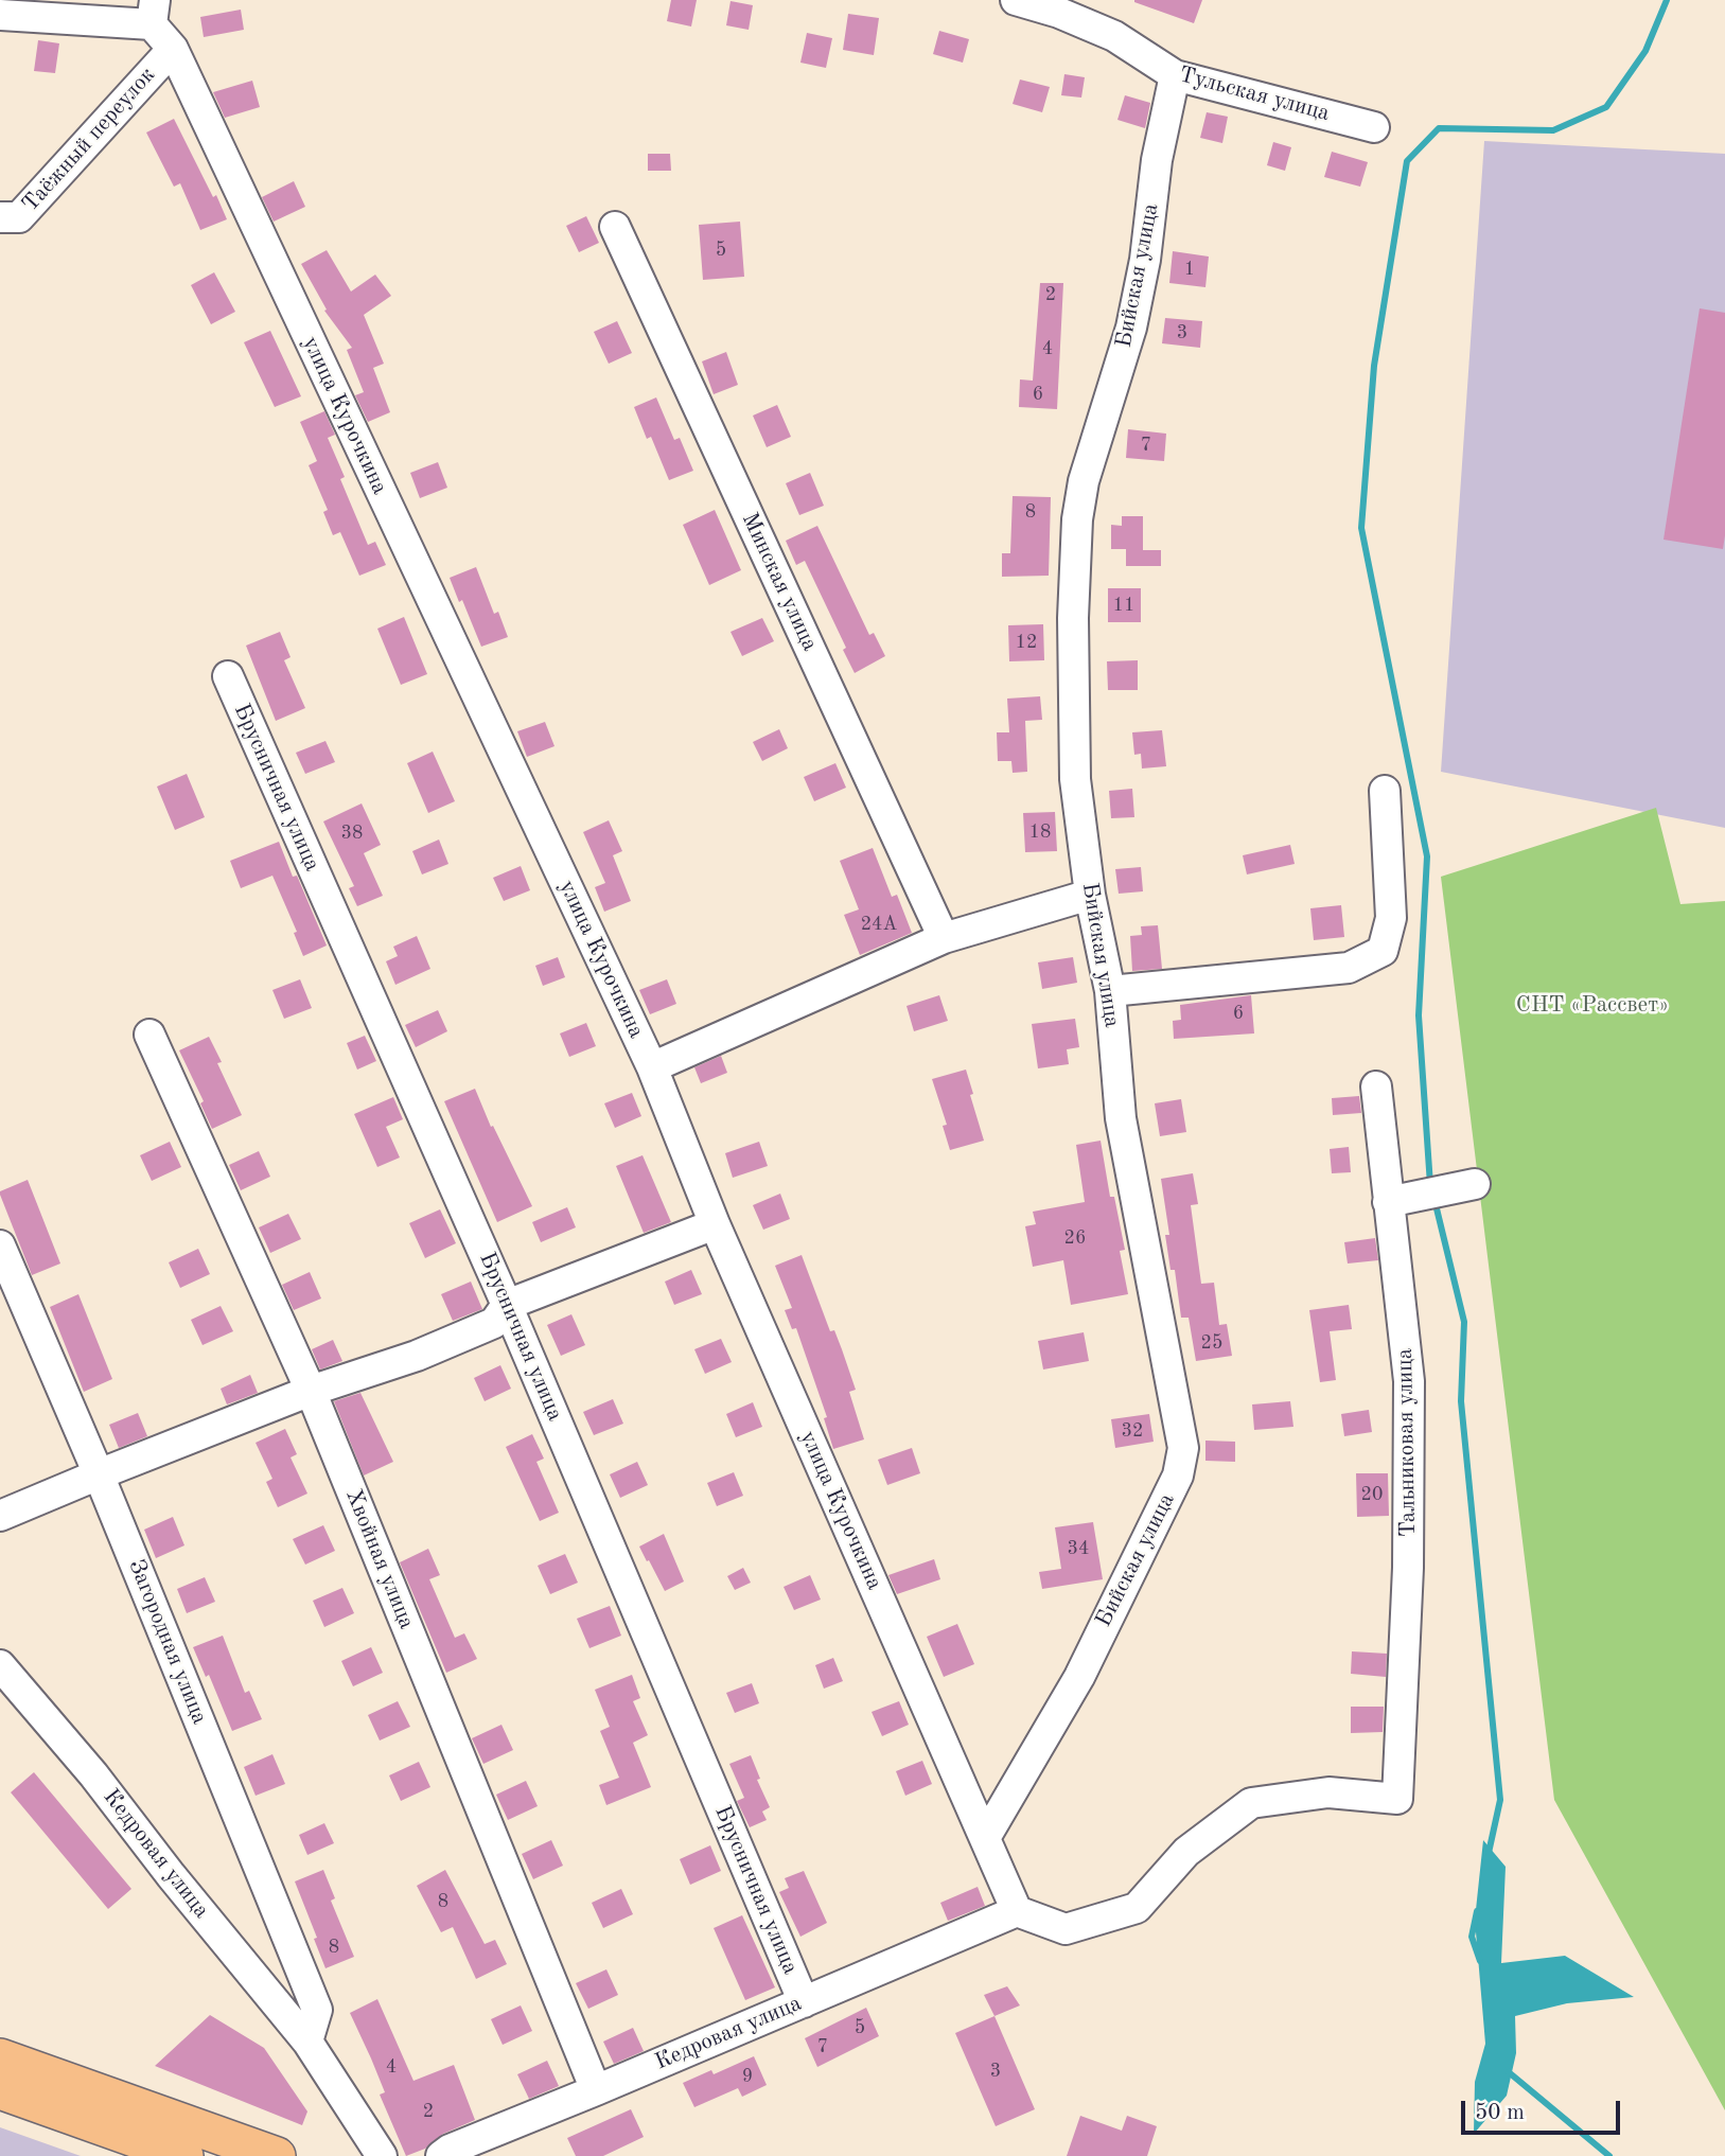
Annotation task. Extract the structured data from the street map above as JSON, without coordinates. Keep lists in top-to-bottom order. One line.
{"streets":{"street":["Тульская улица","Таёжный переулок","Бийская улица","улица Курочкина","Минская улица","Брусничная улица","Тальниковая улица","Хвойная улица","Загородная улица","Кедровая улица"]},"crossings":[["Тульская улица","Бийская улица"],["Таёжный переулок","улица Курочкина"],["Бийская улица","улица Курочкина"],["улица Курочкина","Тальниковая улица"],["улица Курочкина","Кедровая улица"],["Брусничная улица","Кедровая улица"],["Тальниковая улица","Кедровая улица"],["Хвойная улица","Кедровая улица"],["Загородная улица","Кедровая улица"]],"parks":["СНТ «Рассвет»"],"house_numbers":["5","1","2","3","4","6","7","8","11","12","18","38","24А","6","26","25","32","20","34","8","8","5","7","4","3","9","2"],"scale_bar":"50 m"}
